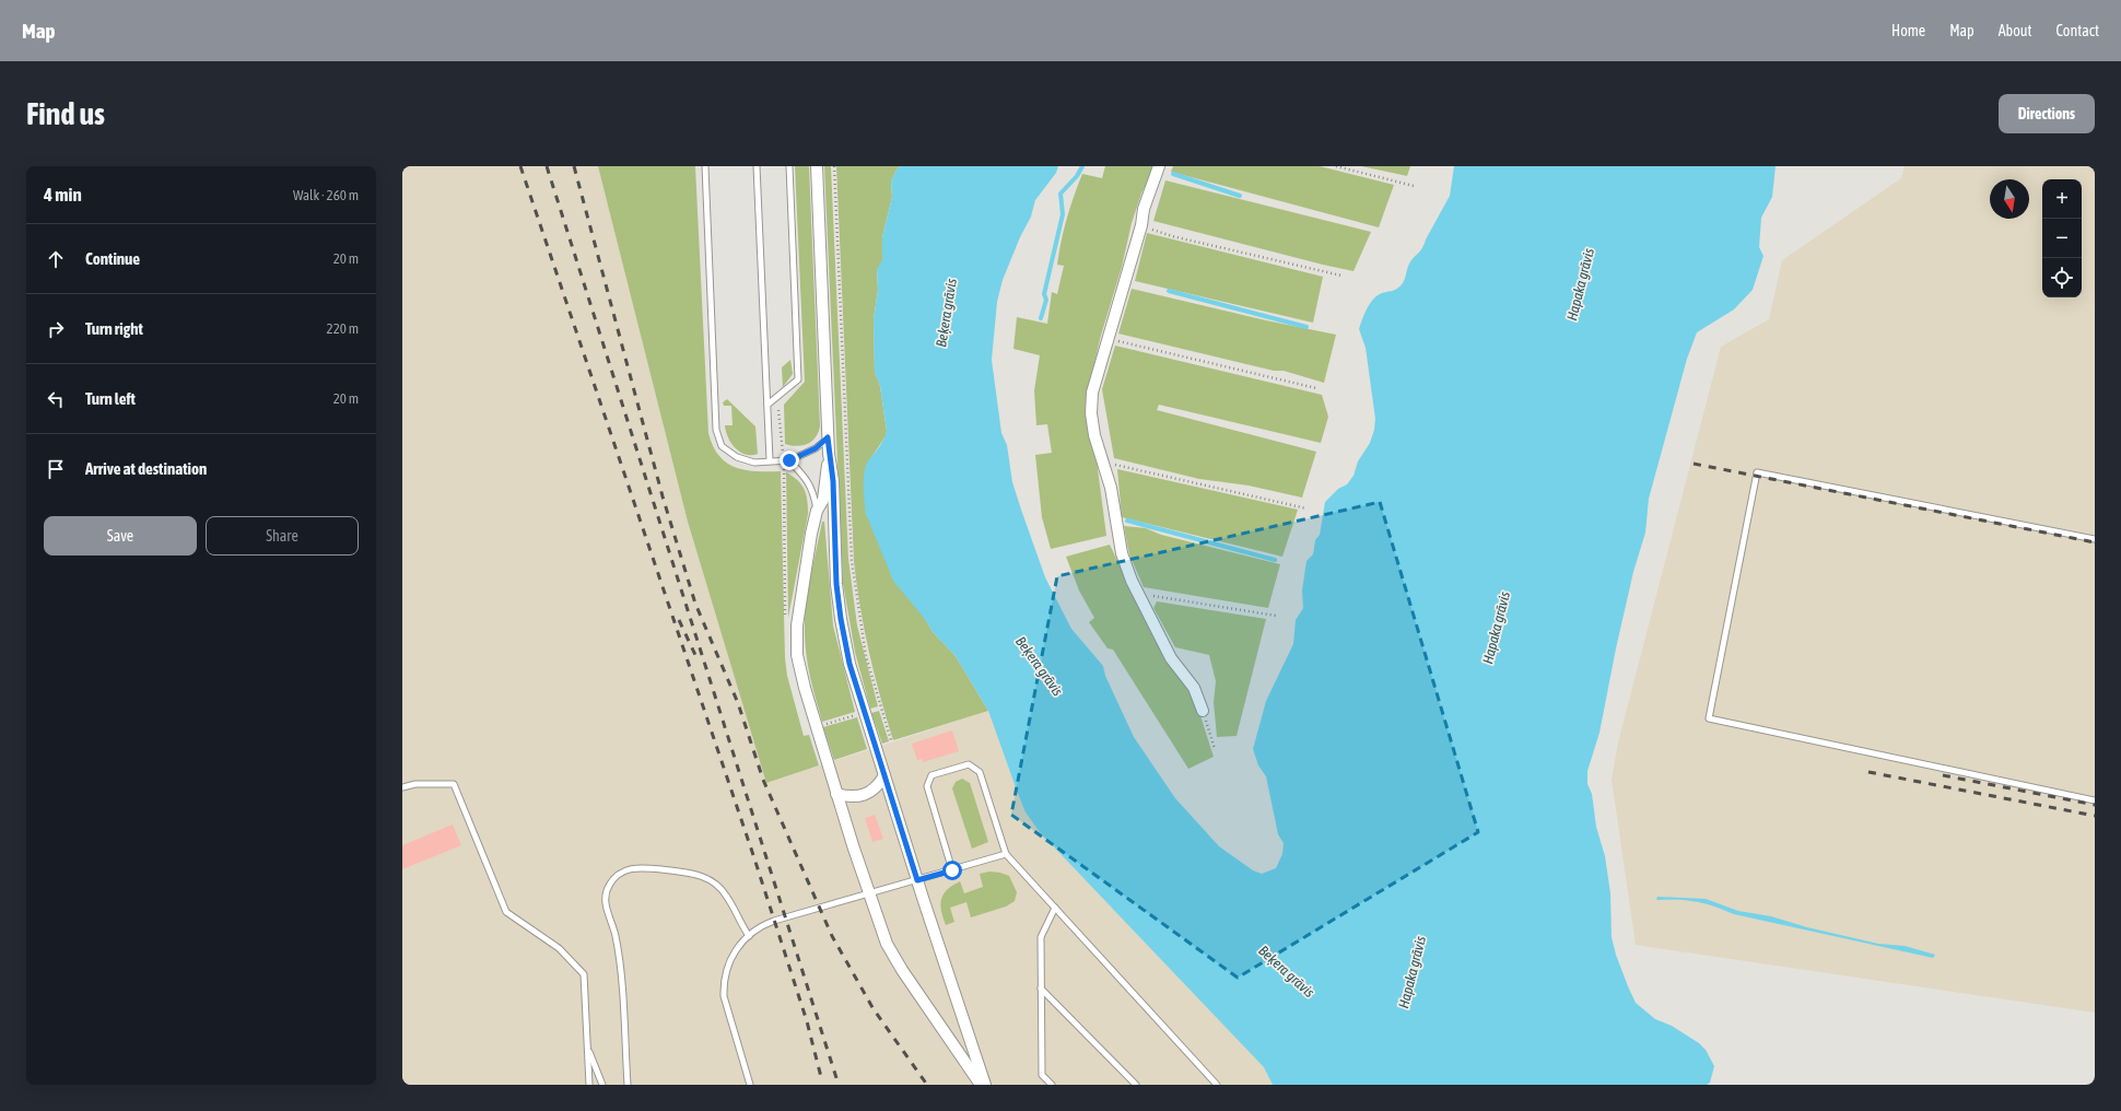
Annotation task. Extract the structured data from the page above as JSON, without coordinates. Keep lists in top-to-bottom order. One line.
{"water":["Hapaka grāvis","Beķera grāvis"],"north":"bottom","page":{"header":"Map","nav":["Home","Map","About","Contact"],"buttons":["Directions",["Save","Share"]],"title":"Find us","heading":["4 min","Walk · 260 m"],"map_buttons":["+","−"],"list":[["Continue","20 m"],["Turn right","220 m"],["Turn left","20 m"],"Arrive at destination"]}}
